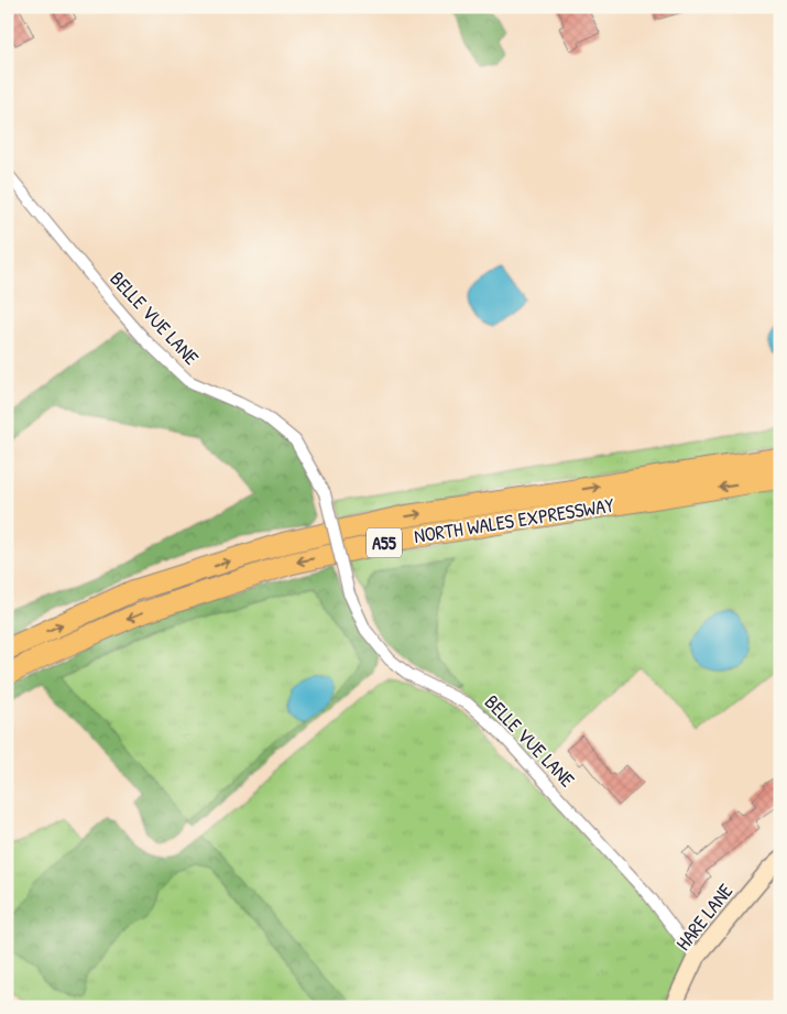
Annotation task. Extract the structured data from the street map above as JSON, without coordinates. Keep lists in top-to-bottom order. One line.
{"streets":{"highway":["NORTH WALES EXPRESSWAY","A55"],"street":["BELLE VUE LANE","HARE LANE"]},"crossings":[["BELLE VUE LANE","HARE LANE"]]}
